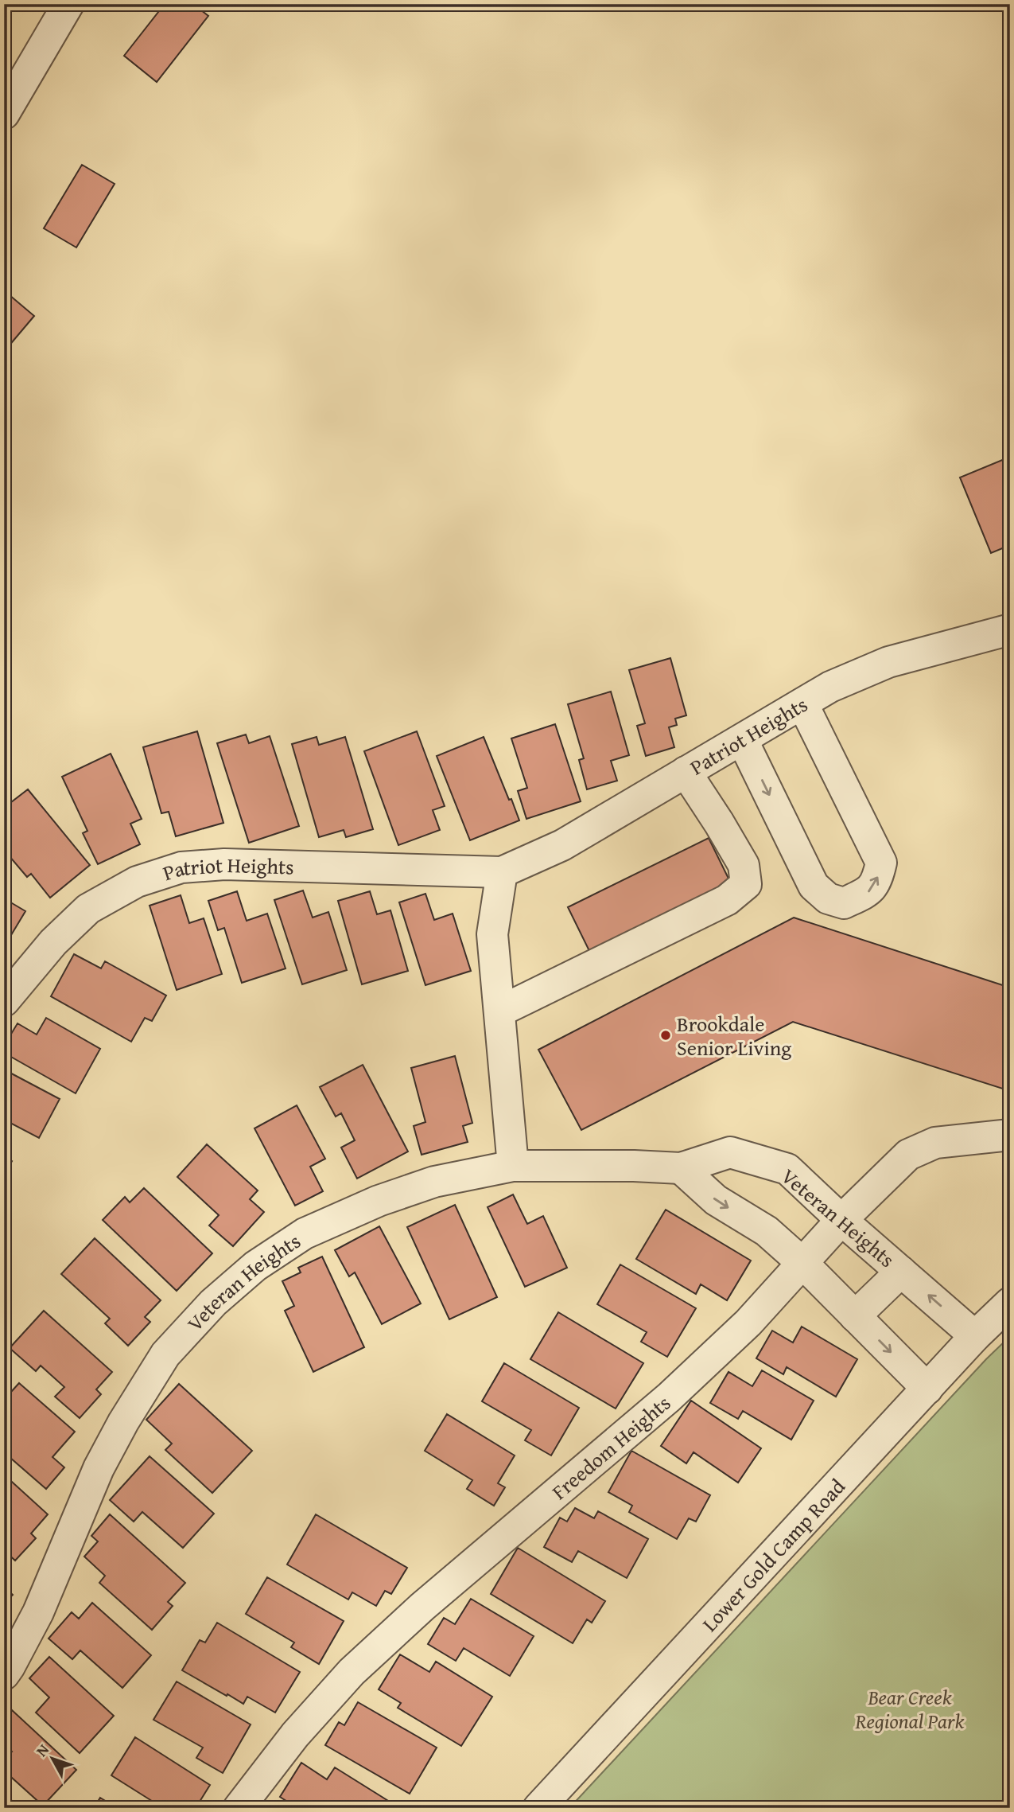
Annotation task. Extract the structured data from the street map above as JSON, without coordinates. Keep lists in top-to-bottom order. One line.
{"streets":{"street":["Patriot Heights","Veteran Heights","Freedom Heights","Lower Gold Camp Road"]},"crossings":[["Veteran Heights","Freedom Heights"],["Veteran Heights","Lower Gold Camp Road"]],"parks":["Bear Creek Regional Park"],"places":["Brookdale Senior Living"],"north":"top left"}
